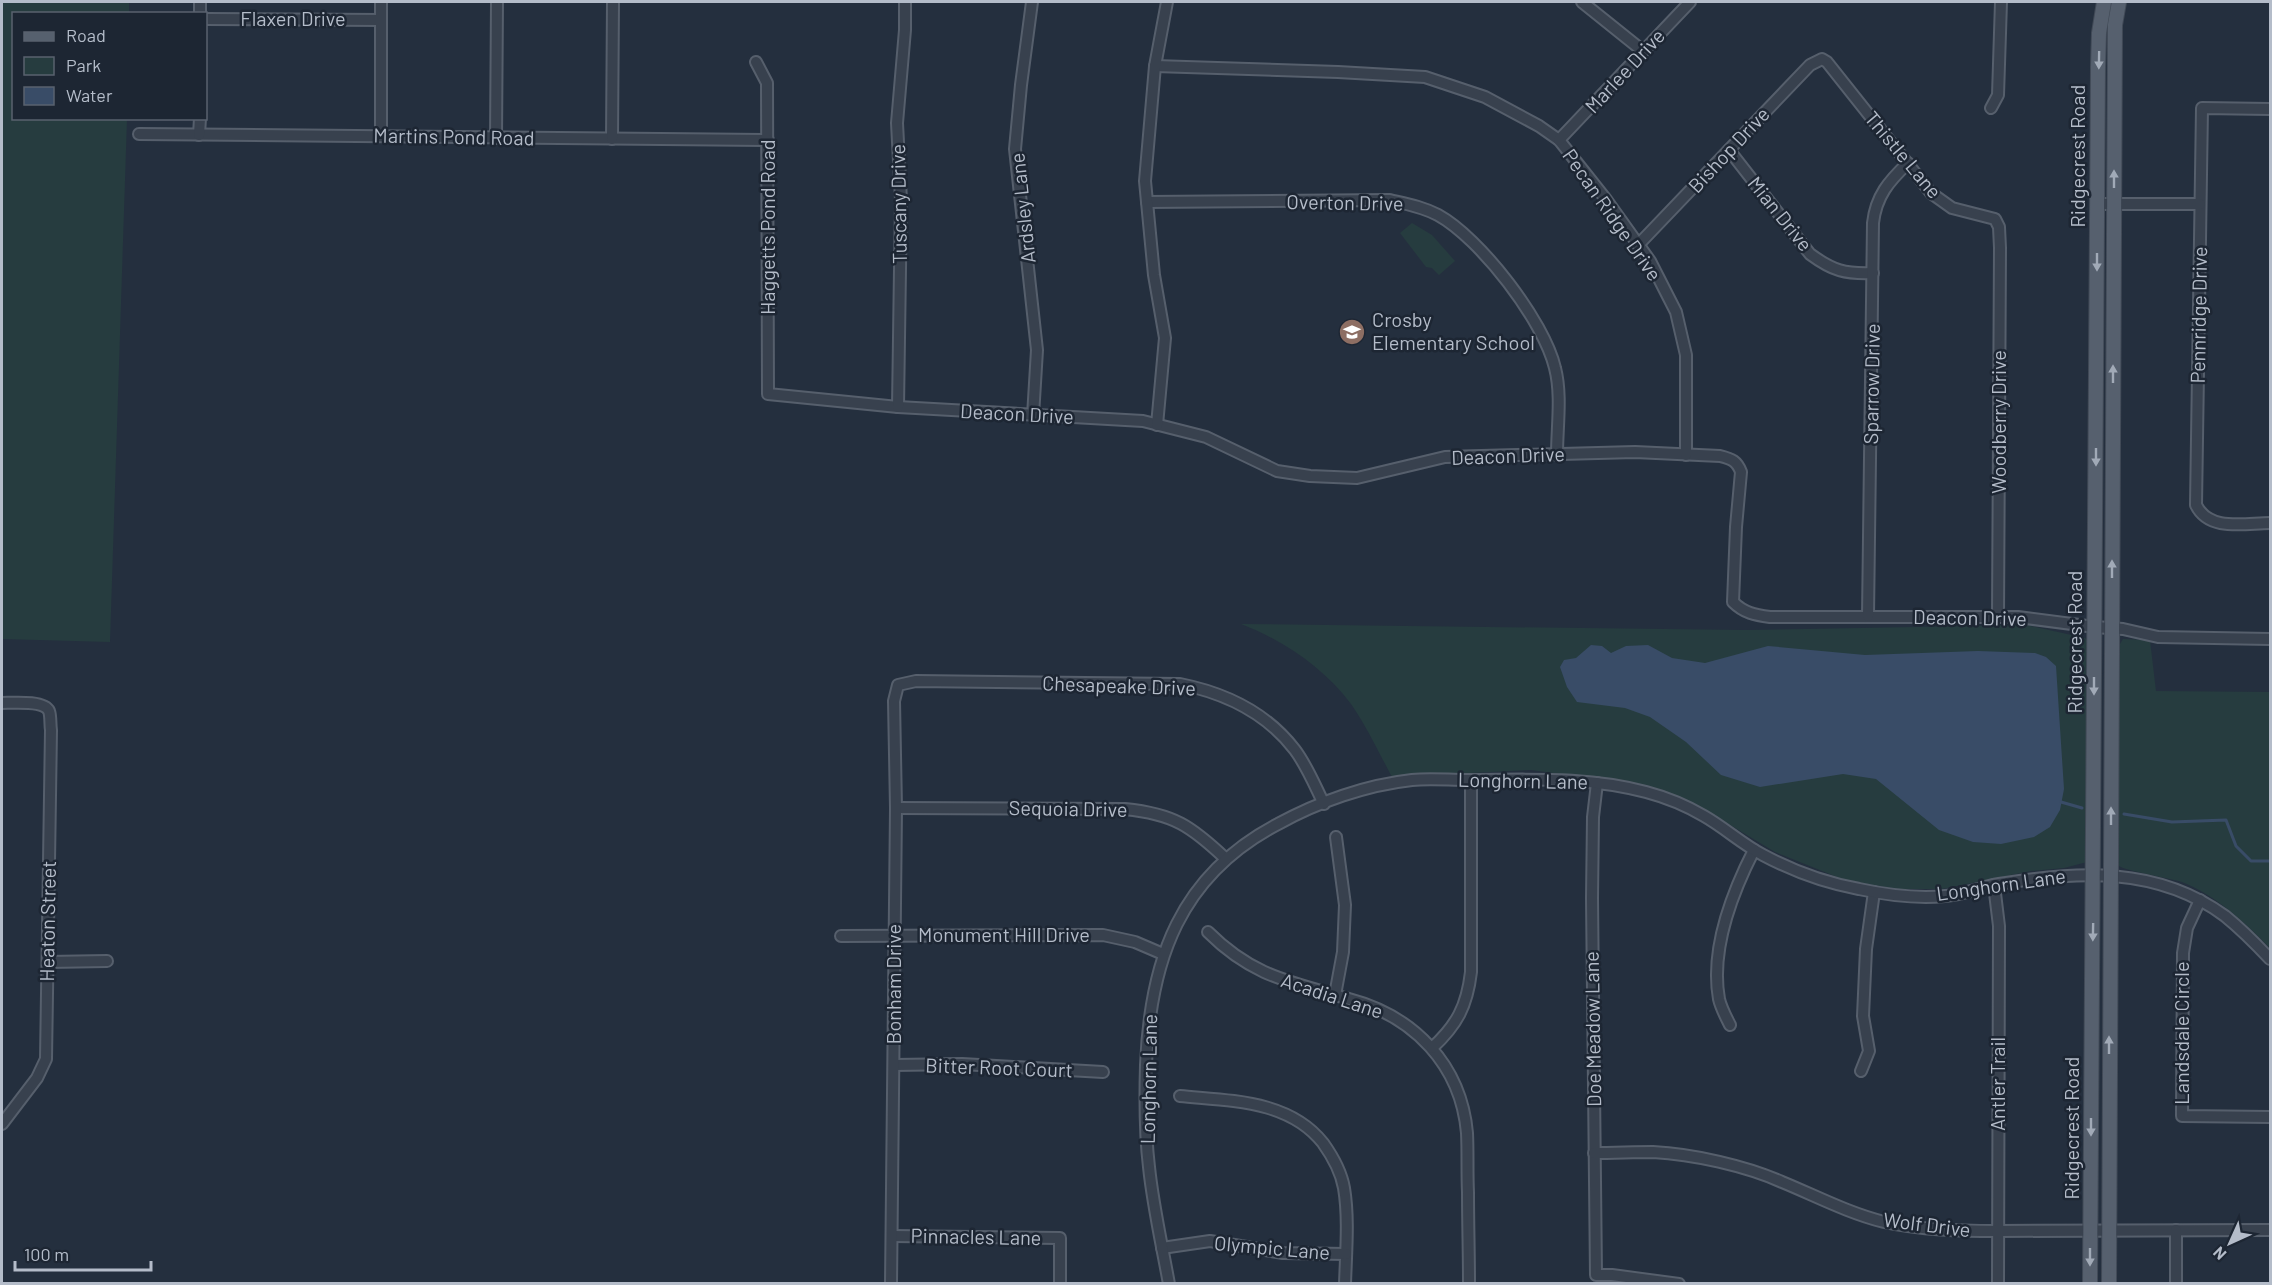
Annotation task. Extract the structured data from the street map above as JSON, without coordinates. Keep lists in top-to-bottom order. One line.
{"streets":{"main road":["Ridgecrest Road"],"street":["Flaxen Drive","Marlee Drive","Martins Pond Road","Bishop Drive","Thistle Lane","Overton Drive","Tuscany Drive","Ardsley Lane","Mian Drive","Pecan Ridge Drive","Haggetts Pond Road","Pennridge Drive","Sparrow Drive","Deacon Drive","Woodberry Drive","Chesapeake Drive","Longhorn Lane","Sequoia Drive","Heaton Street","Monument Hill Drive","Bonham Drive","Acadia Lane","Doe Meadow Lane","Landsdale Circle","Bitter Root Court","Antler Trail","Wolf Drive","Pinnacles Lane","Olympic Lane"]},"crossings":[["Marlee Drive","Pecan Ridge Drive"],["Martins Pond Road","Haggetts Pond Road"],["Bishop Drive","Thistle Lane"],["Bishop Drive","Mian Drive"],["Bishop Drive","Pecan Ridge Drive"],["Thistle Lane","Sparrow Drive"],["Thistle Lane","Woodberry Drive"],["Ridgecrest Road","Deacon Drive"],["Ridgecrest Road","Longhorn Lane"],["Ridgecrest Road","Wolf Drive"],["Overton Drive","Deacon Drive"],["Tuscany Drive","Deacon Drive"],["Ardsley Lane","Deacon Drive"],["Mian Drive","Sparrow Drive"],["Pecan Ridge Drive","Deacon Drive"],["Haggetts Pond Road","Deacon Drive"],["Sparrow Drive","Deacon Drive"],["Deacon Drive","Woodberry Drive"],["Chesapeake Drive","Longhorn Lane"],["Chesapeake Drive","Bonham Drive"],["Longhorn Lane","Sequoia Drive"],["Longhorn Lane","Monument Hill Drive"],["Longhorn Lane","Doe Meadow Lane"],["Longhorn Lane","Landsdale Circle"],["Longhorn Lane","Antler Trail"],["Longhorn Lane","Olympic Lane"],["Sequoia Drive","Bonham Drive"],["Monument Hill Drive","Bonham Drive"],["Bonham Drive","Bitter Root Court"],["Bonham Drive","Pinnacles Lane"],["Doe Meadow Lane","Wolf Drive"],["Antler Trail","Wolf Drive"]],"places":{"school or university":["Crosby Elementary School"]},"legend":["Road","Park","Water"],"scale_bar":"100 m","north":"bottom left"}
